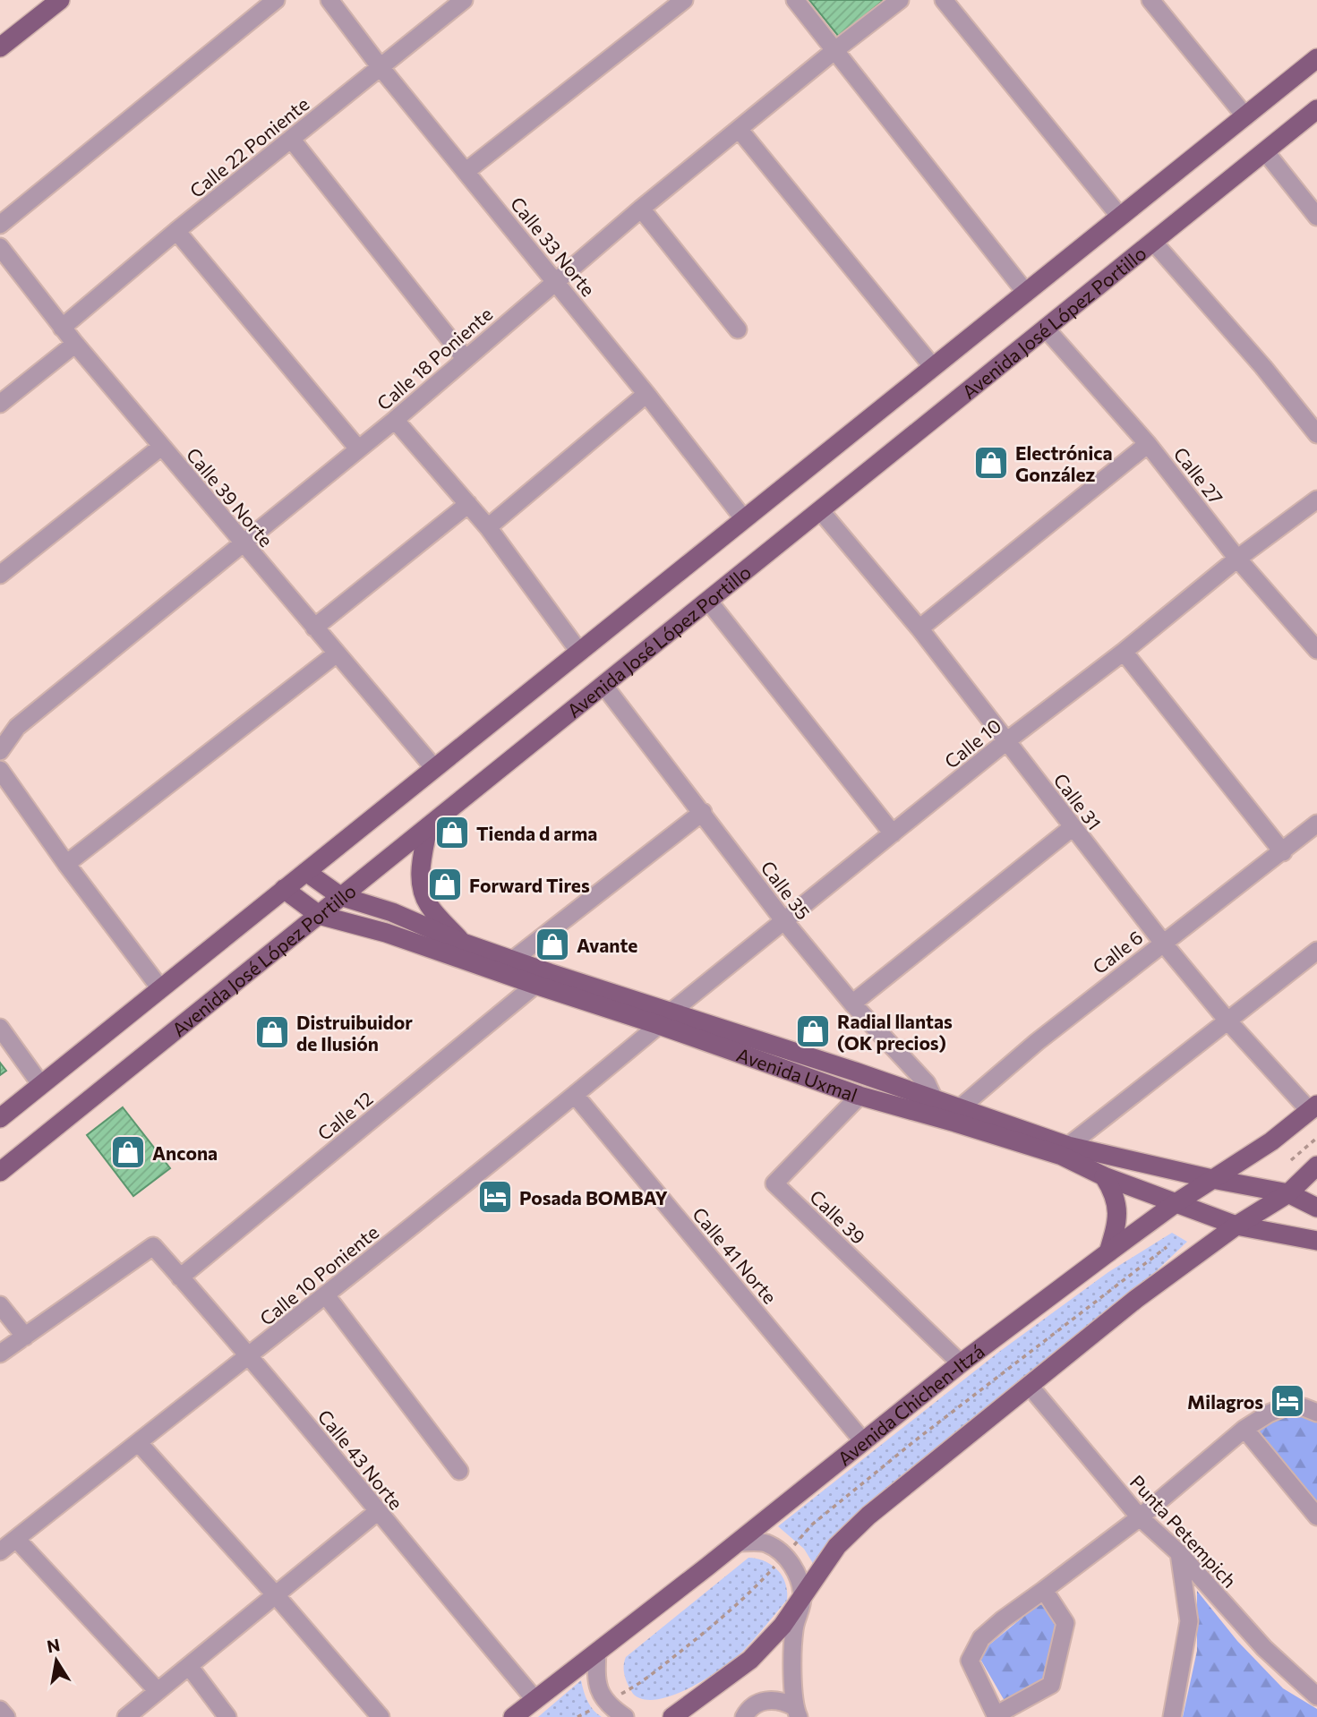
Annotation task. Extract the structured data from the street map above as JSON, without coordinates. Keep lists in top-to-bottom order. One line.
{"streets":{"main road":["Avenida José López Portillo","Avenida Uxmal","Avenida Chichen-Itzá"],"street":["Calle 22 Poniente","Calle 33 Norte","Calle 18 Poniente","Calle 27","Calle 39 Norte","Calle 10","Calle 31","Calle 35","Calle 6","Calle 12","Calle 39","Calle 41 Norte","Calle 10 Poniente","Calle 43 Norte","Punta Petempich"]},"crossings":[["Calle 22 Poniente","Calle 33 Norte"],["Calle 22 Poniente","Calle 39 Norte"],["Calle 33 Norte","Calle 18 Poniente"],["Avenida José López Portillo","Calle 27"],["Avenida José López Portillo","Calle 31"],["Avenida José López Portillo","Calle 35"],["Avenida José López Portillo","Avenida Uxmal"],["Calle 18 Poniente","Calle 39 Norte"],["Calle 27","Calle 10"],["Calle 10","Calle 31"],["Calle 10","Calle 35"],["Calle 10","Avenida Uxmal"],["Calle 10","Calle 10 Poniente"],["Calle 31","Calle 6"],["Calle 31","Avenida Chichen-Itzá"],["Calle 35","Avenida Uxmal"],["Calle 6","Avenida Uxmal"],["Avenida Uxmal","Calle 12"],["Avenida Uxmal","Calle 39"],["Avenida Uxmal","Calle 10 Poniente"],["Avenida Uxmal","Avenida Chichen-Itzá"],["Calle 12","Calle 43 Norte"],["Calle 39","Avenida Chichen-Itzá"],["Calle 41 Norte","Calle 10 Poniente"],["Calle 41 Norte","Avenida Chichen-Itzá"],["Calle 10 Poniente","Calle 43 Norte"],["Avenida Chichen-Itzá","Calle 43 Norte"]],"places":{"shop":["Electrónica González","Tienda d arma","Forward Tires","Avante","Radial llantas (OK precios)","Distruibuidor de Ilusión","Ancona"],"hotel":["Posada BOMBAY","Milagros"]},"north":"top"}
